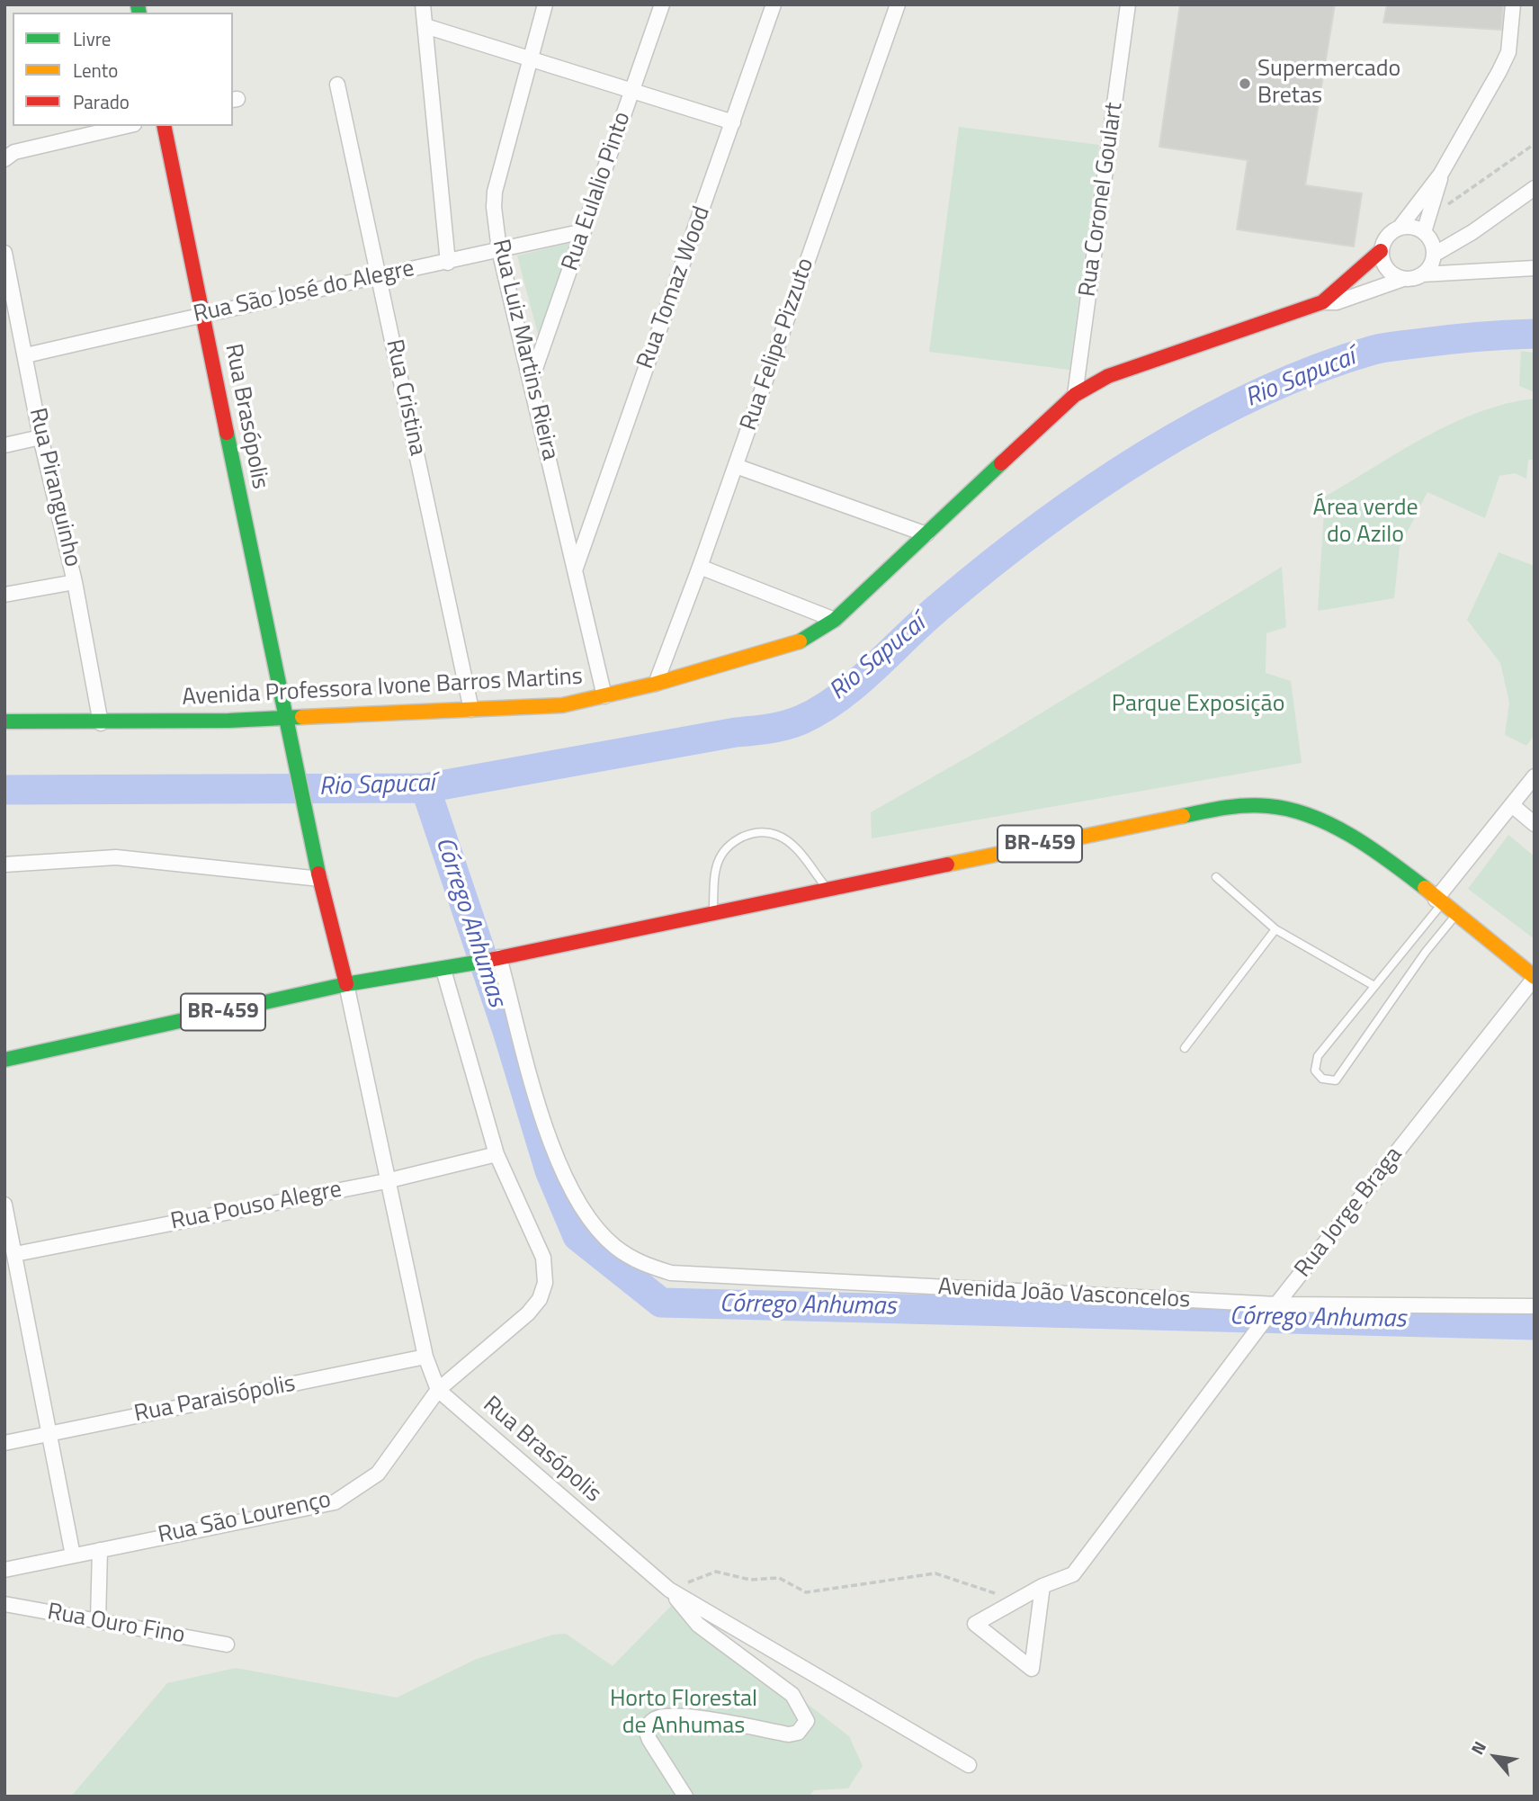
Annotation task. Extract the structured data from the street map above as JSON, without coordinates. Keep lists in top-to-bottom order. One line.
{"streets":{"main road":["Rua Brasópolis","Avenida Professora Ivone Barros Martins","BR-459"],"street":["Rua Eulalio Pinto","Rua Coronel Goulart","Rua Tomaz Wood","Rua São José do Alegre","Rua Felipe Pizzuto","Rua Luiz Martins Rieira","Rua Cristina","Rua Piranguinho","Rua Pouso Alegre","Rua Jorge Braga","Avenida João Vasconcelos","Rua Paraisópolis","Rua São Lourenço","Rua Ouro Fino"]},"crossings":[["Rua Eulalio Pinto","Rua São José do Alegre"],["Rua Eulalio Pinto","Rua Luiz Martins Rieira"],["Rua Coronel Goulart","Avenida Professora Ivone Barros Martins"],["Rua Tomaz Wood","Rua Luiz Martins Rieira"],["Rua São José do Alegre","Rua Luiz Martins Rieira"],["Rua São José do Alegre","Rua Cristina"],["Rua São José do Alegre","Rua Brasópolis"],["Rua São José do Alegre","Rua Piranguinho"],["Rua Felipe Pizzuto","Avenida Professora Ivone Barros Martins"],["Rua Luiz Martins Rieira","Avenida Professora Ivone Barros Martins"],["Rua Cristina","Avenida Professora Ivone Barros Martins"],["Rua Brasópolis","Avenida Professora Ivone Barros Martins"],["Rua Brasópolis","BR-459"],["Rua Brasópolis","Rua Pouso Alegre"],["Rua Brasópolis","Rua Paraisópolis"],["Rua Brasópolis","Rua São Lourenço"],["Rua Piranguinho","Avenida Professora Ivone Barros Martins"],["BR-459","Rua Jorge Braga"],["BR-459","Avenida João Vasconcelos"],["BR-459","Rua São Lourenço"],["Rua Pouso Alegre","Rua São Lourenço"],["Rua Jorge Braga","Avenida João Vasconcelos"]],"water":["Rio Sapucaí","Córrego Anhumas"],"parks":["Área verde do Azilo","Parque Exposição","Horto Florestal de Anhumas"],"places":["Supermercado Bretas"],"legend":["Livre","Lento","Parado"],"north":"top left"}
